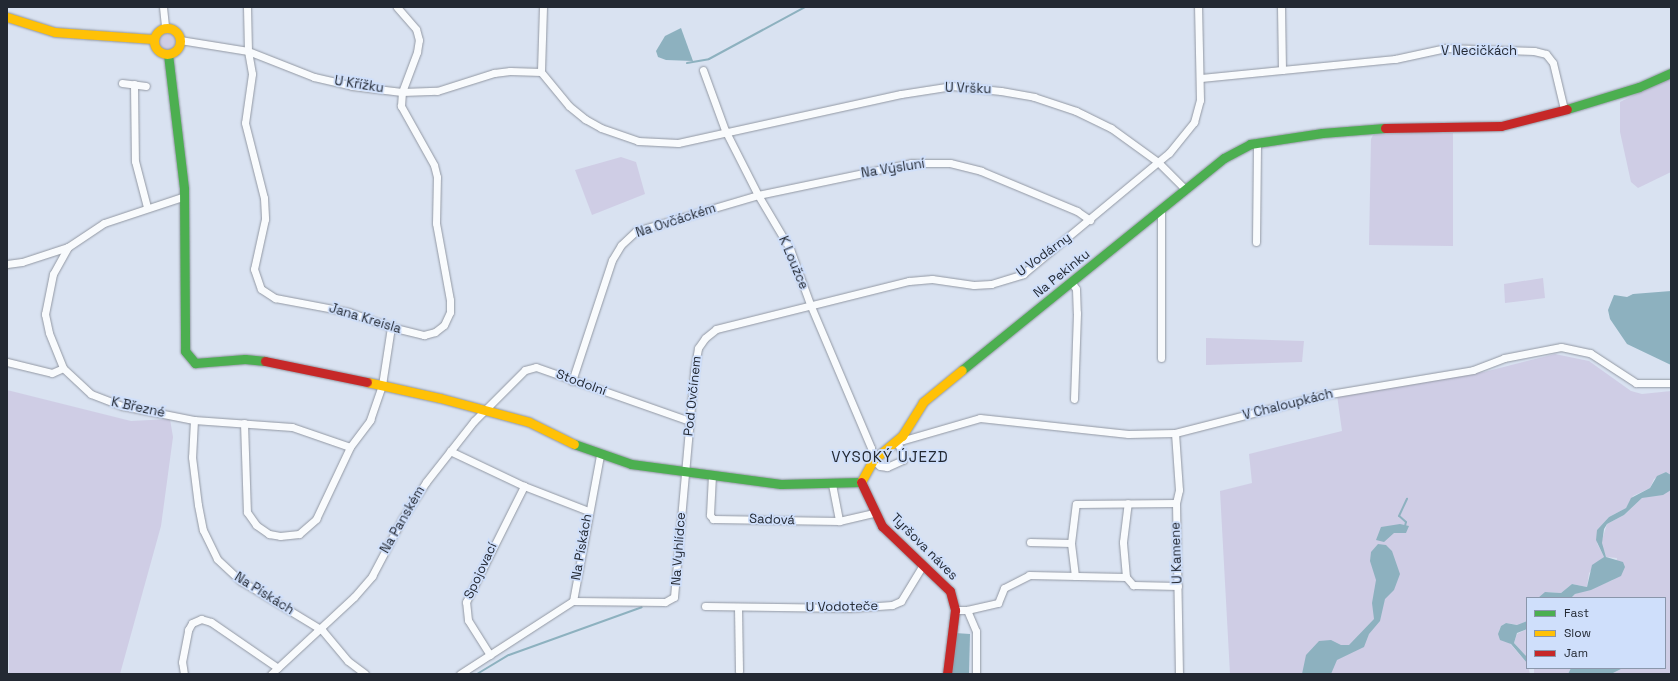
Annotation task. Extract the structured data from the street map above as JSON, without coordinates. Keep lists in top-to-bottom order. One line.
{"streets":{"street":["V Necičkách","U Křížku","U Vršku","Na Výsluní","Na Ovčáckém","U Vodárny","K Loužce","Na Pekinku","Jana Kreisla","Stodolní","Pod Ovčínem","V Chaloupkách","K Březné","Na Panském","Sadová","Na Pískách","Tyršova náves","Na Vyhlídce","U Kamene","Spojovací","U Vodoteče"]},"crossings":[["V Necičkách","U Vodárny"],["V Necičkách","Na Pekinku"],["U Křížku","U Vršku"],["U Křížku","Jana Kreisla"],["U Vršku","U Vodárny"],["U Vršku","K Loužce"],["U Vršku","Na Pekinku"],["Na Výsluní","Na Ovčáckém"],["Na Výsluní","U Vodárny"],["Na Výsluní","K Loužce"],["Na Ovčáckém","K Loužce"],["Na Ovčáckém","Stodolní"],["U Vodárny","K Loužce"],["U Vodárny","Pod Ovčínem"],["K Loužce","Pod Ovčínem"],["Na Pekinku","V Chaloupkách"],["Stodolní","Pod Ovčínem"],["Stodolní","Na Panském"],["Pod Ovčínem","Na Vyhlídce"],["V Chaloupkách","U Kamene"],["K Březné","Na Pískách"],["Na Panském","Na Pískách"],["Sadová","Tyršova náves"],["Na Pískách","Na Vyhlídce"],["Tyršova náves","U Vodoteče"]],"districts":["VYSOKÝ ÚJEZD"],"legend":["Fast","Slow","Jam"]}
